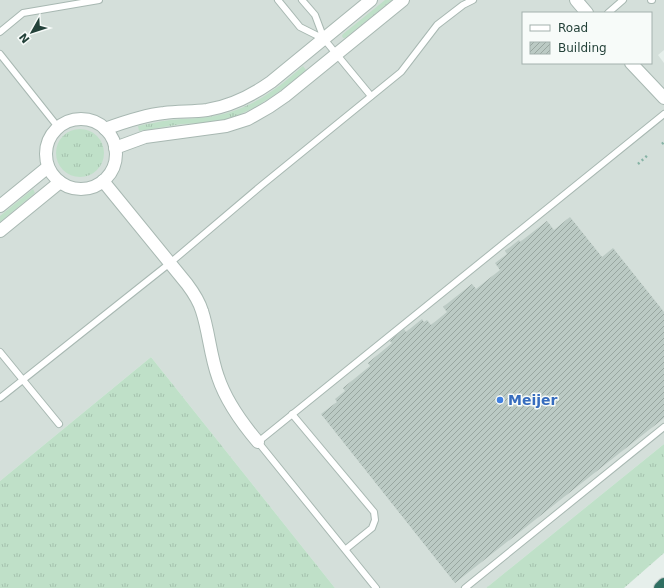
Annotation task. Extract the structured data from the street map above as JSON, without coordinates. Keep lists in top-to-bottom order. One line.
{"places":["Meijer"],"legend":["Road","Building"],"north":"bottom left"}
